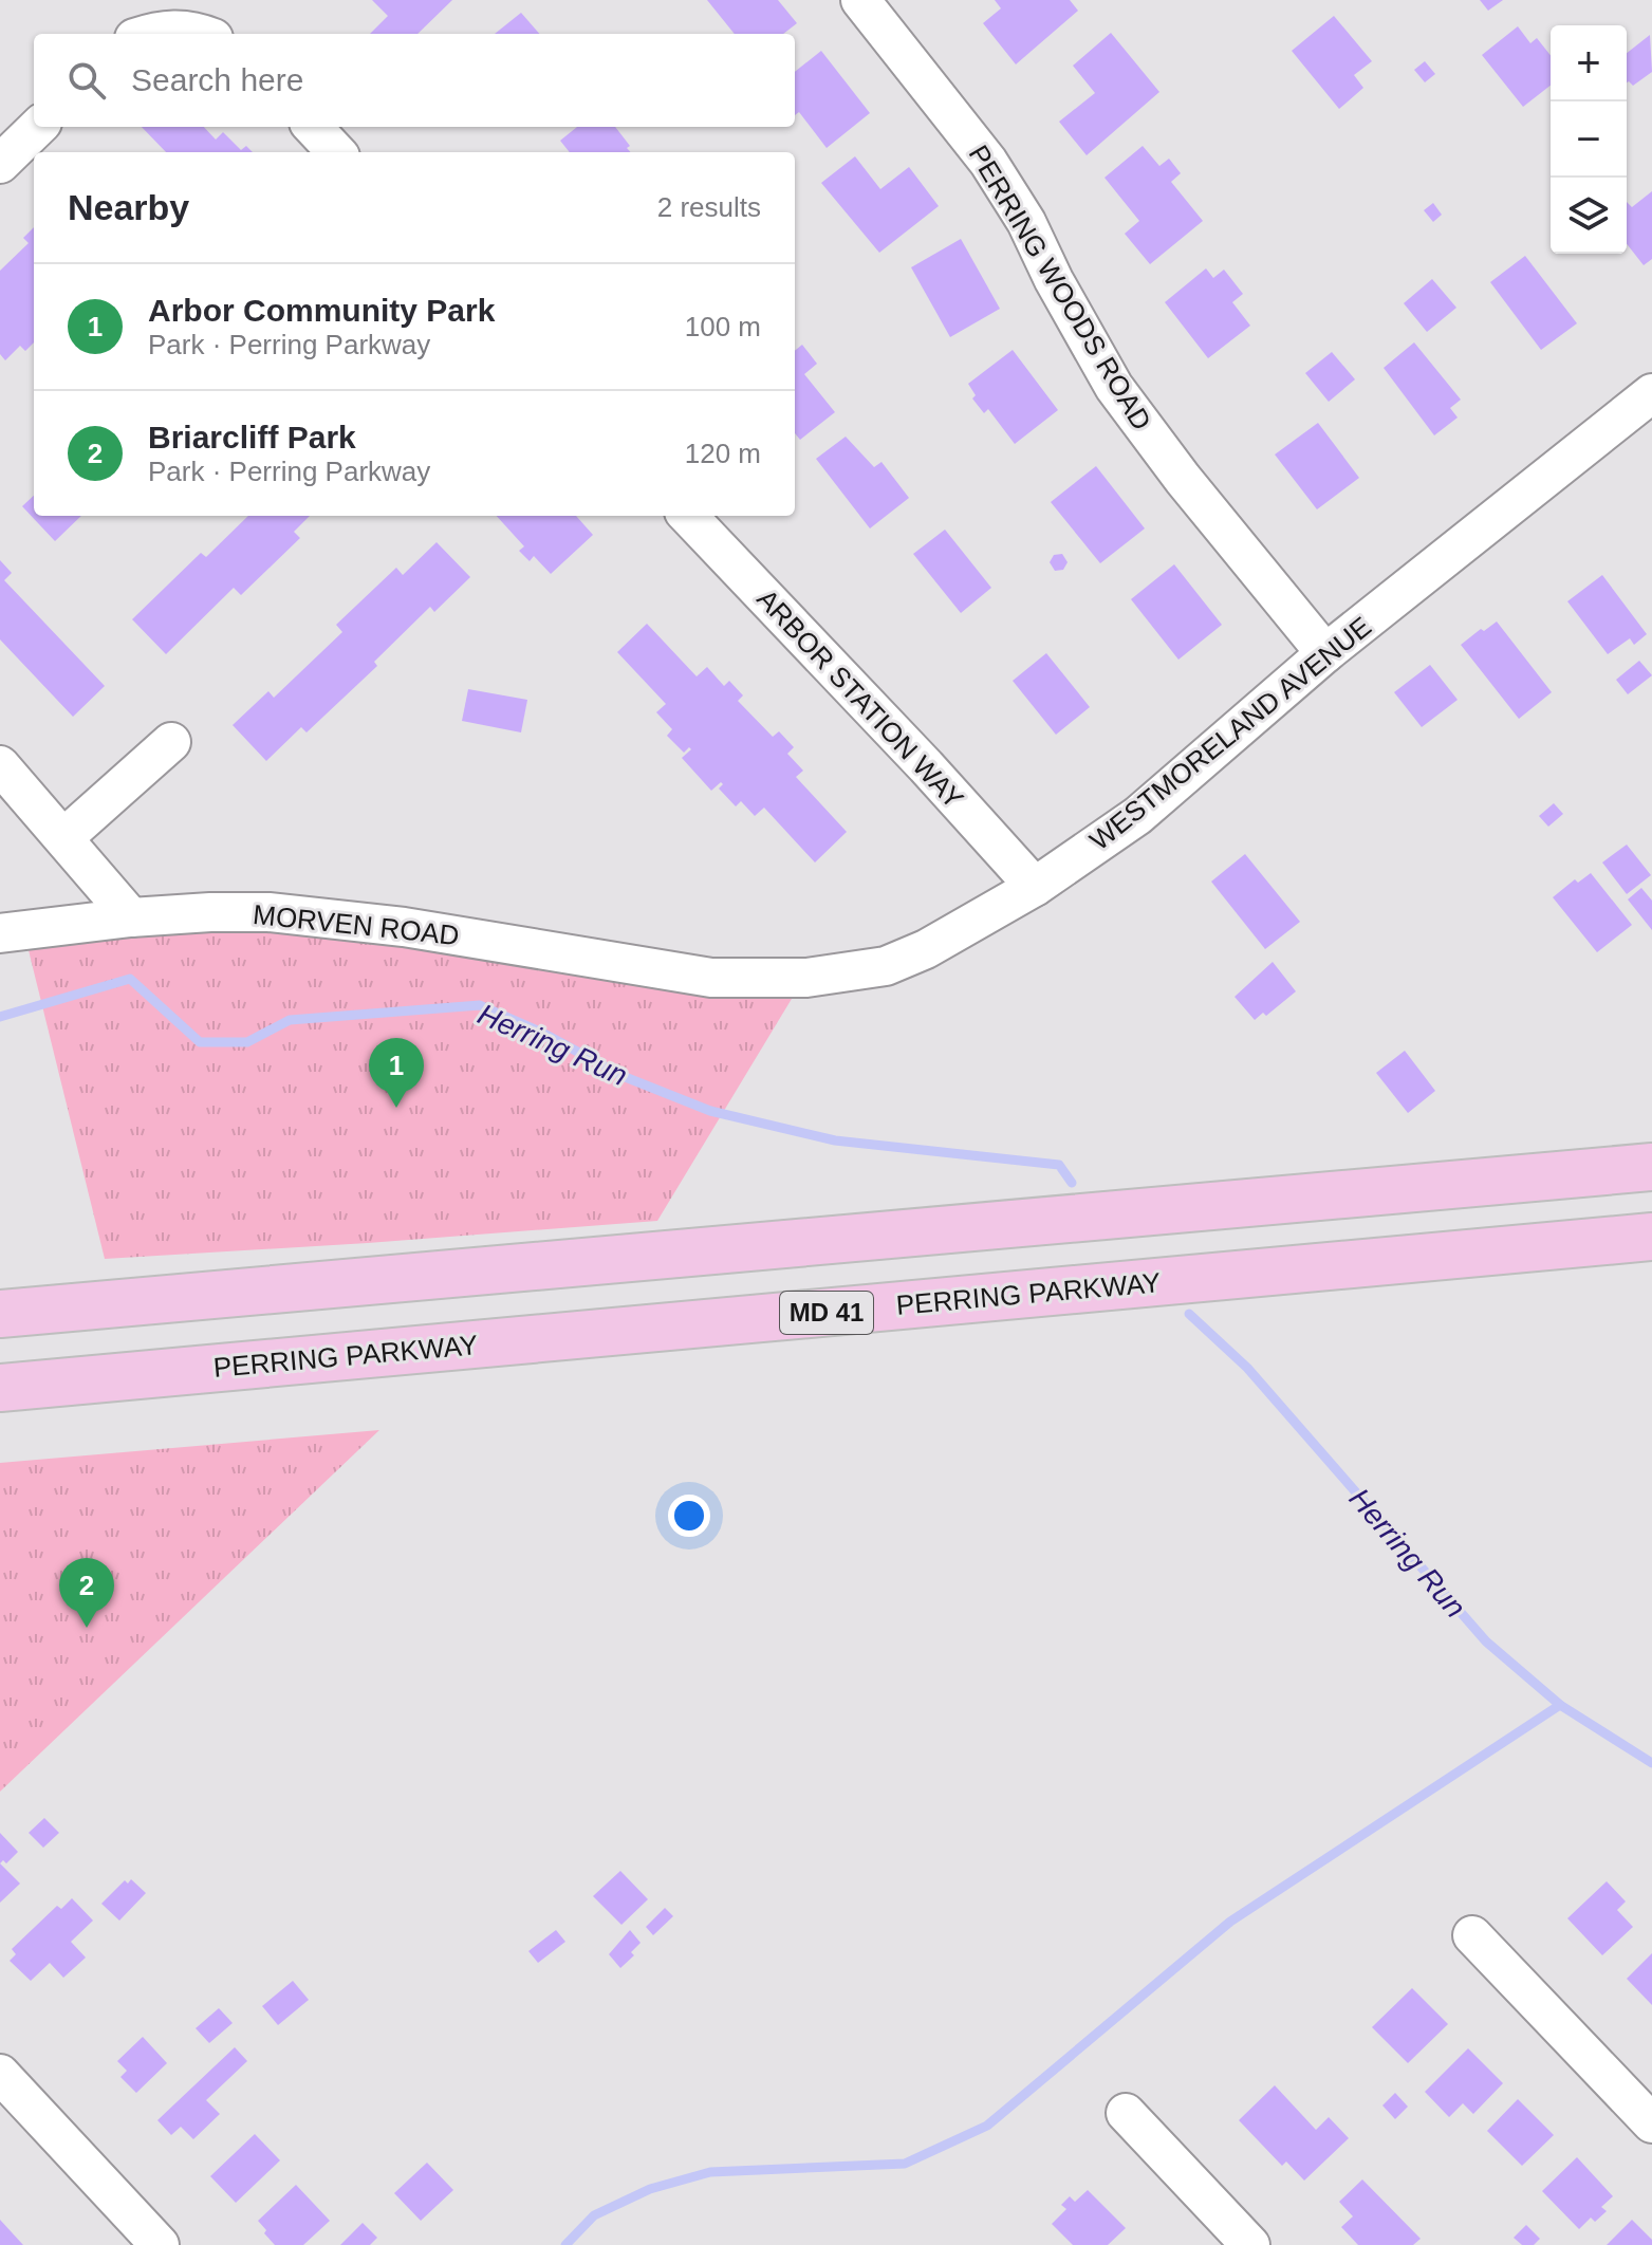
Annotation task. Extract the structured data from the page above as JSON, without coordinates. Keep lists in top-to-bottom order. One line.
{"streets":{"main road":["PERRING PARKWAY","MD 41"],"street":["PERRING WOODS ROAD","ARBOR STATION WAY","WESTMORELAND AVENUE","MORVEN ROAD"]},"crossings":[["PERRING WOODS ROAD","WESTMORELAND AVENUE"],["ARBOR STATION WAY","WESTMORELAND AVENUE"],["WESTMORELAND AVENUE","MORVEN ROAD"]],"water":["Herring Run"],"page":{"map_buttons":["+","−"],"search":"Search here","heading":["Nearby","2 results"],"list":[{"mark":"1","name":"Arbor Community Park","note":"Park · Perring Parkway","value":"100 m"},{"mark":"2","name":"Briarcliff Park","note":"Park · Perring Parkway","value":"120 m"}],"pins":["1","2"]}}
